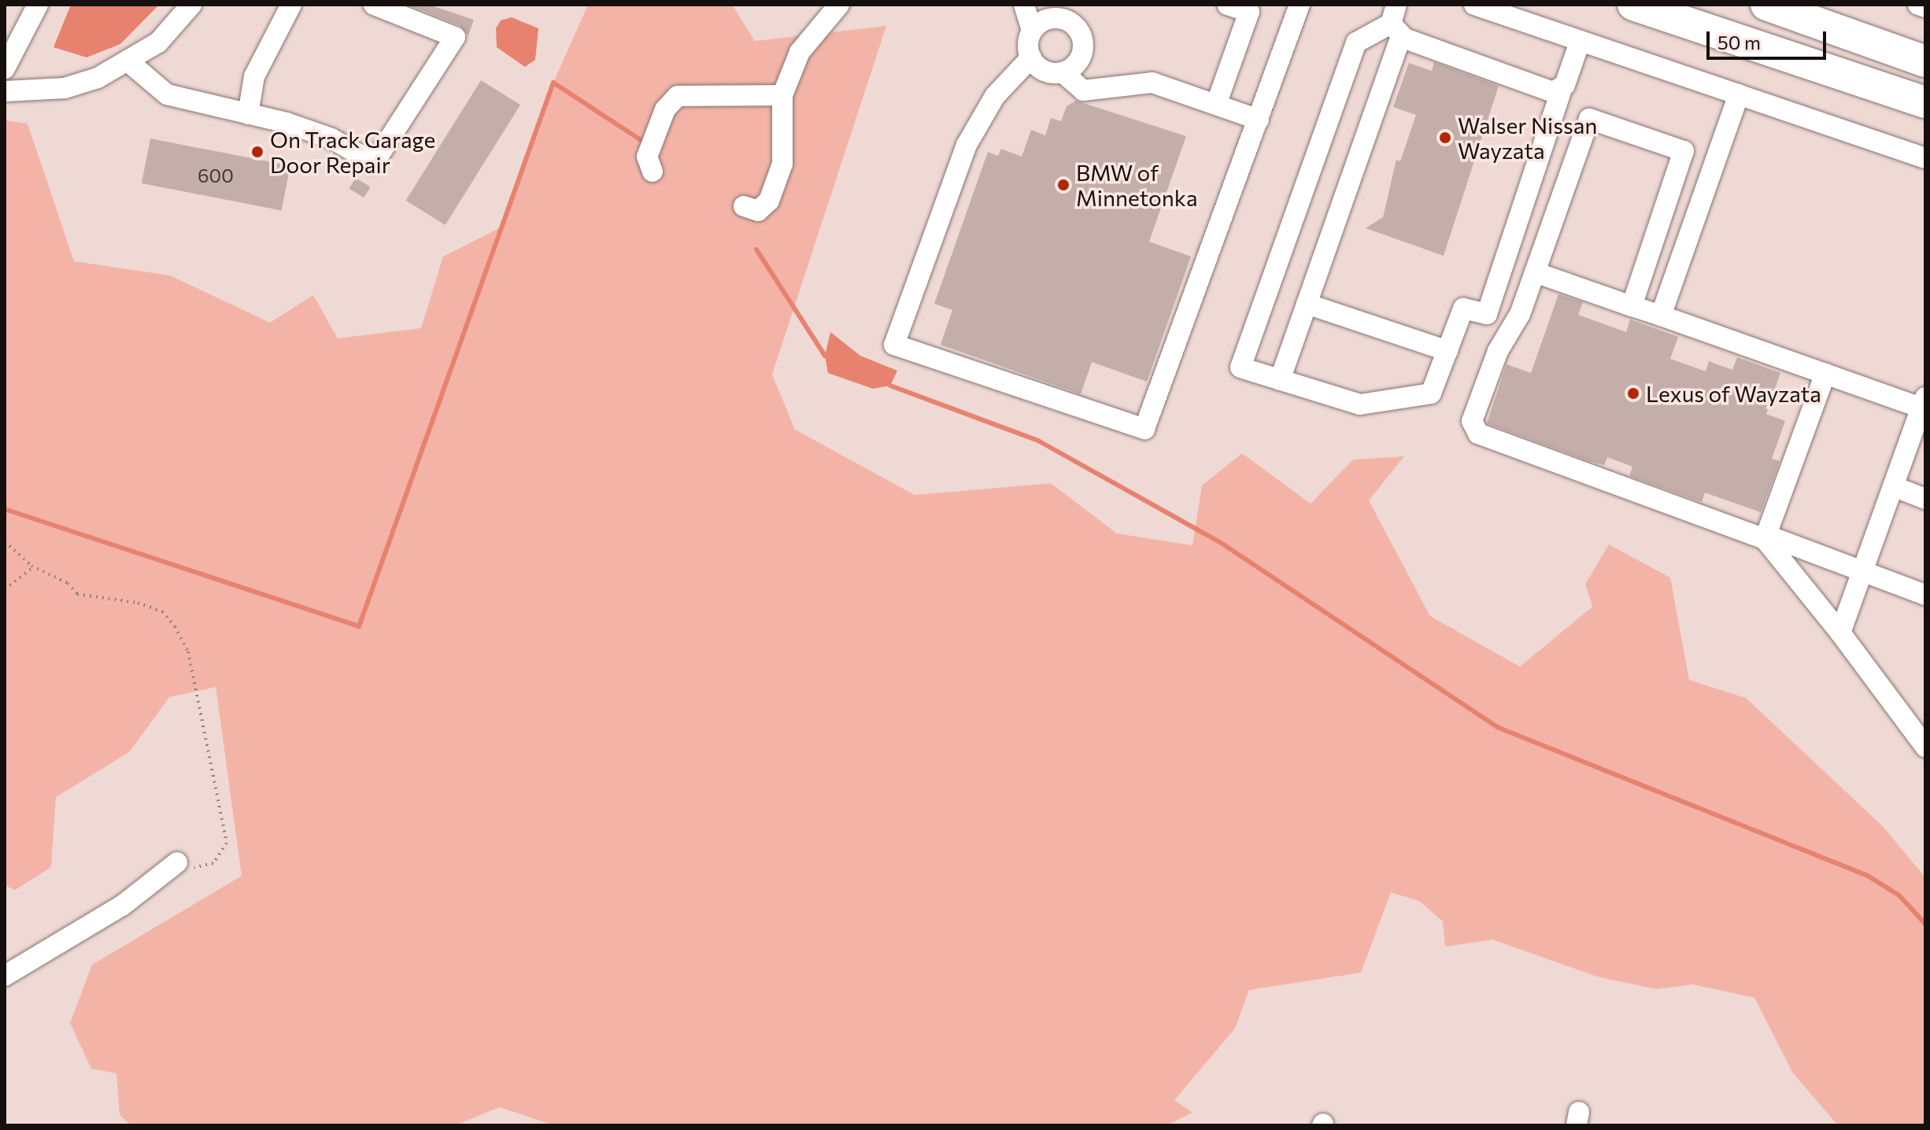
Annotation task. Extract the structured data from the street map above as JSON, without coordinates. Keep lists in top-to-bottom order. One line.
{"places":["Walser Nissan Wayzata","On Track Garage Door Repair","BMW of Minnetonka","Lexus of Wayzata"],"house_numbers":["600"],"scale_bar":"50 m"}
